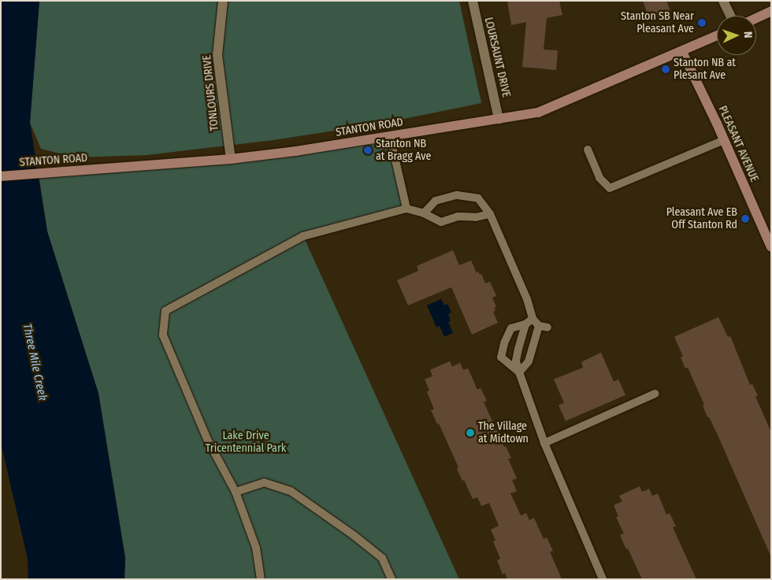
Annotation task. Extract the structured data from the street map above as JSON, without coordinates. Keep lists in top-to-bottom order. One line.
{"streets":{"street":["LOURSAUNT DRIVE","TONLOURS DRIVE","STANTON ROAD","PLEASANT AVENUE"]},"crossings":[["LOURSAUNT DRIVE","STANTON ROAD"],["TONLOURS DRIVE","STANTON ROAD"],["STANTON ROAD","PLEASANT AVENUE"]],"water":["Three Mile Creek"],"parks":["Lake Drive Tricentennial Park"],"places":["Stanton SB Near Pleasant Ave","Stanton NB at Plesant Ave","Stanton NB at Bragg Ave","Pleasant Ave EB Off Stanton Rd","The Village at Midtown"],"north":"right"}
